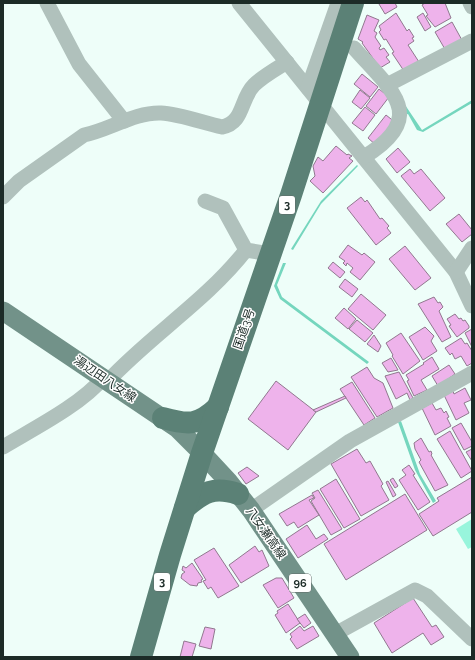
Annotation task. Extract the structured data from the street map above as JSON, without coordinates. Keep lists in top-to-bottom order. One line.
{"streets":{"highway":["3","国道3号"],"main road":["湯辺田八女線","八女瀬高線","96"]},"crossings":[["国道3号","湯辺田八女線"],["国道3号","八女瀬高線"],["湯辺田八女線","八女瀬高線"]]}
